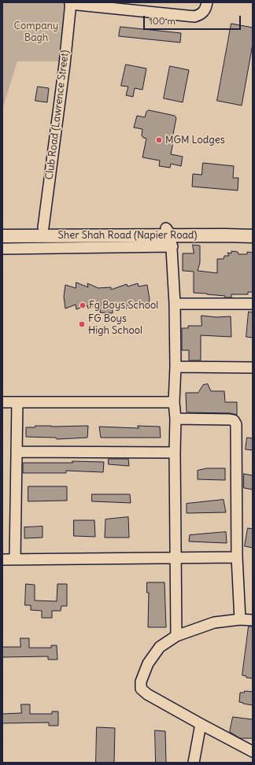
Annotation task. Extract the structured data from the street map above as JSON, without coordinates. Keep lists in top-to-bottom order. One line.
{"streets":{"main road":["Sher Shah Road (Napier Road)"],"street":["Club Road (Lawrence Street)"]},"crossings":[["Club Road (Lawrence Street)","Sher Shah Road (Napier Road)"]],"parks":["Company Bagh"],"places":["MGM Lodges","Fg Boys School","FG Boys High School"],"scale_bar":"100 m"}
